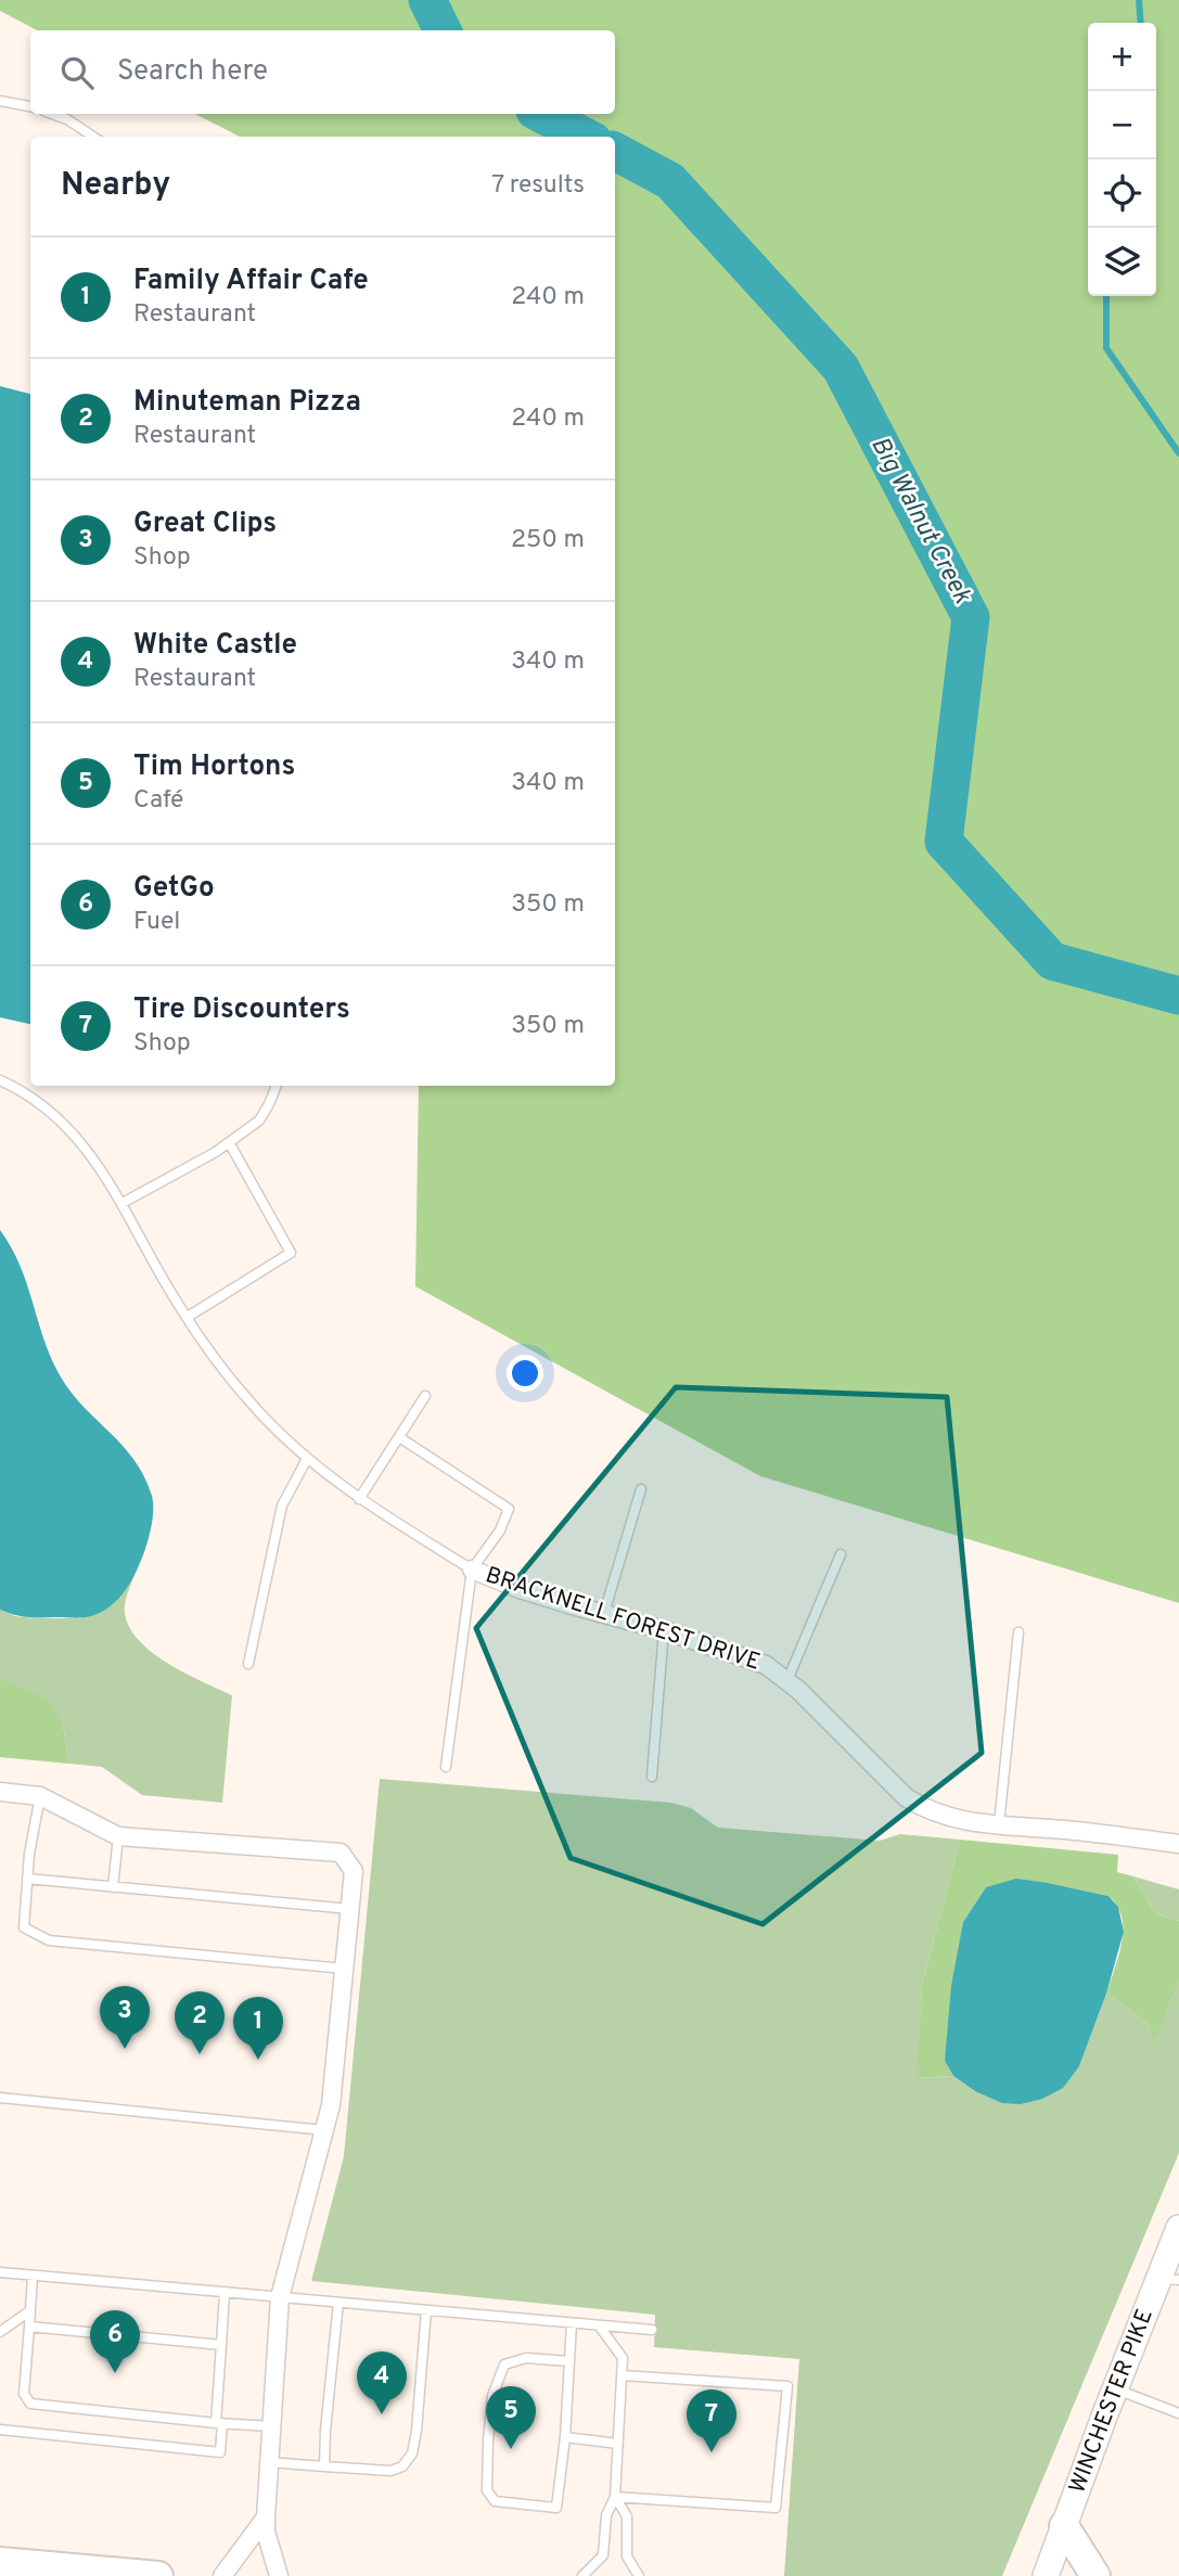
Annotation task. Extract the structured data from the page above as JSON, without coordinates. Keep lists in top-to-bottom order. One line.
{"streets":{"main road":["WINCHESTER PIKE"],"street":["BRACKNELL FOREST DRIVE"]},"water":["Big Walnut Creek"],"page":{"map_buttons":["+","−"],"search":"Search here","heading":["Nearby","7 results"],"list":[{"mark":"1","name":"Family Affair Cafe","note":"Restaurant","value":"240 m"},{"mark":"2","name":"Minuteman Pizza","note":"Restaurant","value":"240 m"},{"mark":"3","name":"Great Clips","note":"Shop","value":"250 m"},{"mark":"4","name":"White Castle","note":"Restaurant","value":"340 m"},{"mark":"5","name":"Tim Hortons","note":"Café","value":"340 m"},{"mark":"6","name":"GetGo","note":"Fuel","value":"350 m"},{"mark":"7","name":"Tire Discounters","note":"Shop","value":"350 m"}],"pins":["3","2","1","6","4","5","7"]}}
